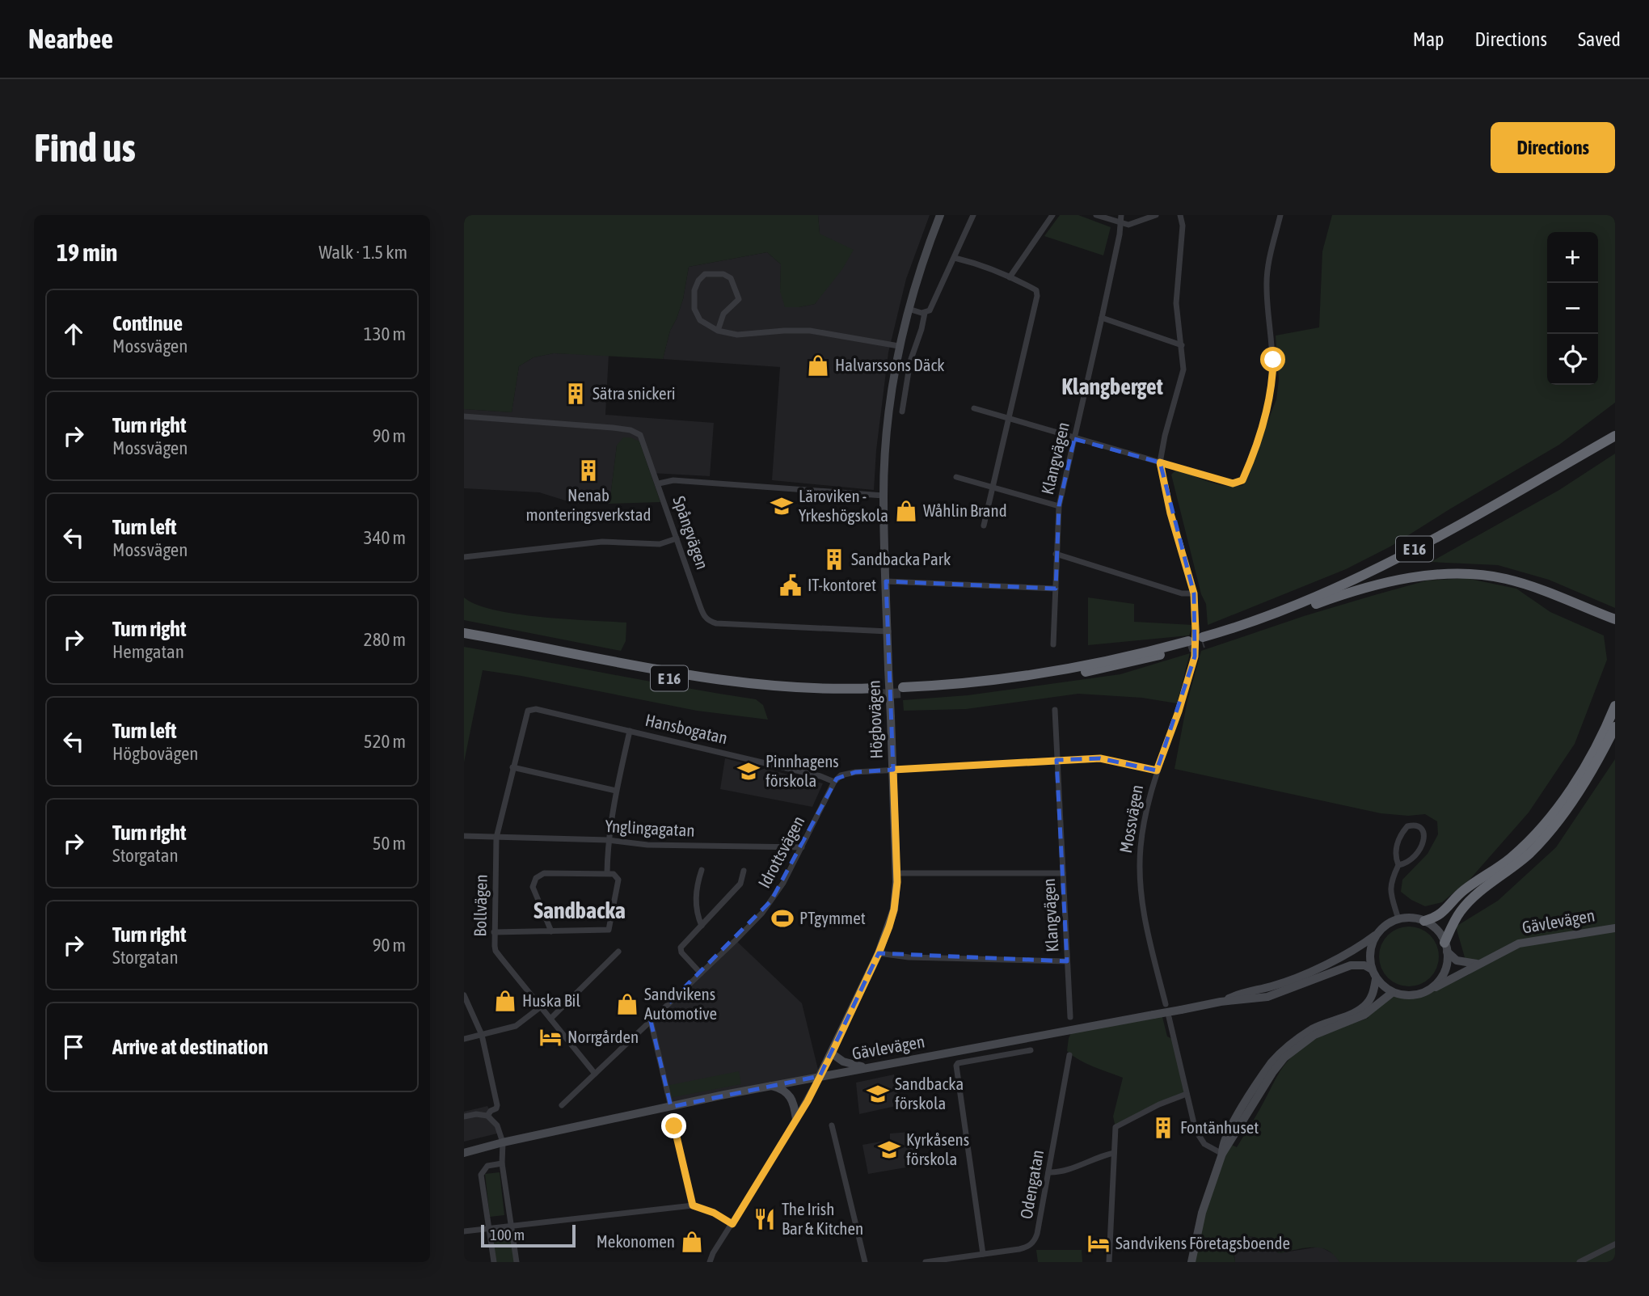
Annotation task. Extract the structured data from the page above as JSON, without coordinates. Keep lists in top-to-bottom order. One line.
{"streets":{"highway":["E 16"],"main road":["Högbovägen","Gävlevägen"],"street":["Klangvägen","Spångvägen","Hansbogatan","Mossvägen","Ynglingagatan","Idrottsvägen","Bollvägen","Odengatan"]},"crossings":[["Spångvägen","Högbovägen"],["E 16","Mossvägen"],["Högbovägen","Gävlevägen"],["Hansbogatan","Idrottsvägen"],["Hansbogatan","Bollvägen"],["Ynglingagatan","Idrottsvägen"],["Ynglingagatan","Bollvägen"],["Idrottsvägen","Bollvägen"]],"districts":["Klangberget","Sandbacka"],"places":{"shop":["Halvarssons Däck","Wåhlin Brand","Huska Bil","Sandvikens Automotive","Mekonomen"],"building":["Sätra snickeri","Nenab monteringsverkstad","Sandbacka Park","Fontänhuset"],"school or university":["Läroviken - Yrkeshögskola","Pinnhagens förskola","Sandbacka förskola","Kyrkåsens förskola"],"public building":["IT-kontoret"],"sports":["PTgymmet"],"hotel":["Norrgården","Sandvikens Företagsboende"],"restaurant":["The Irish Bar & Kitchen"]},"scale_bar":"100 m","page":{"header":"Nearbee","nav":["Map","Directions","Saved"],"buttons":"Directions","title":"Find us","heading":["19 min","Walk · 1.5 km"],"map_buttons":["+","−"],"list":[["Continue","Mossvägen","130 m"],["Turn right","Mossvägen","90 m"],["Turn left","Mossvägen","340 m"],["Turn right","Hemgatan","280 m"],["Turn left","Högbovägen","520 m"],["Turn right","Storgatan","50 m"],["Turn right","Storgatan","90 m"],"Arrive at destination"],"scale":"100 m"}}
